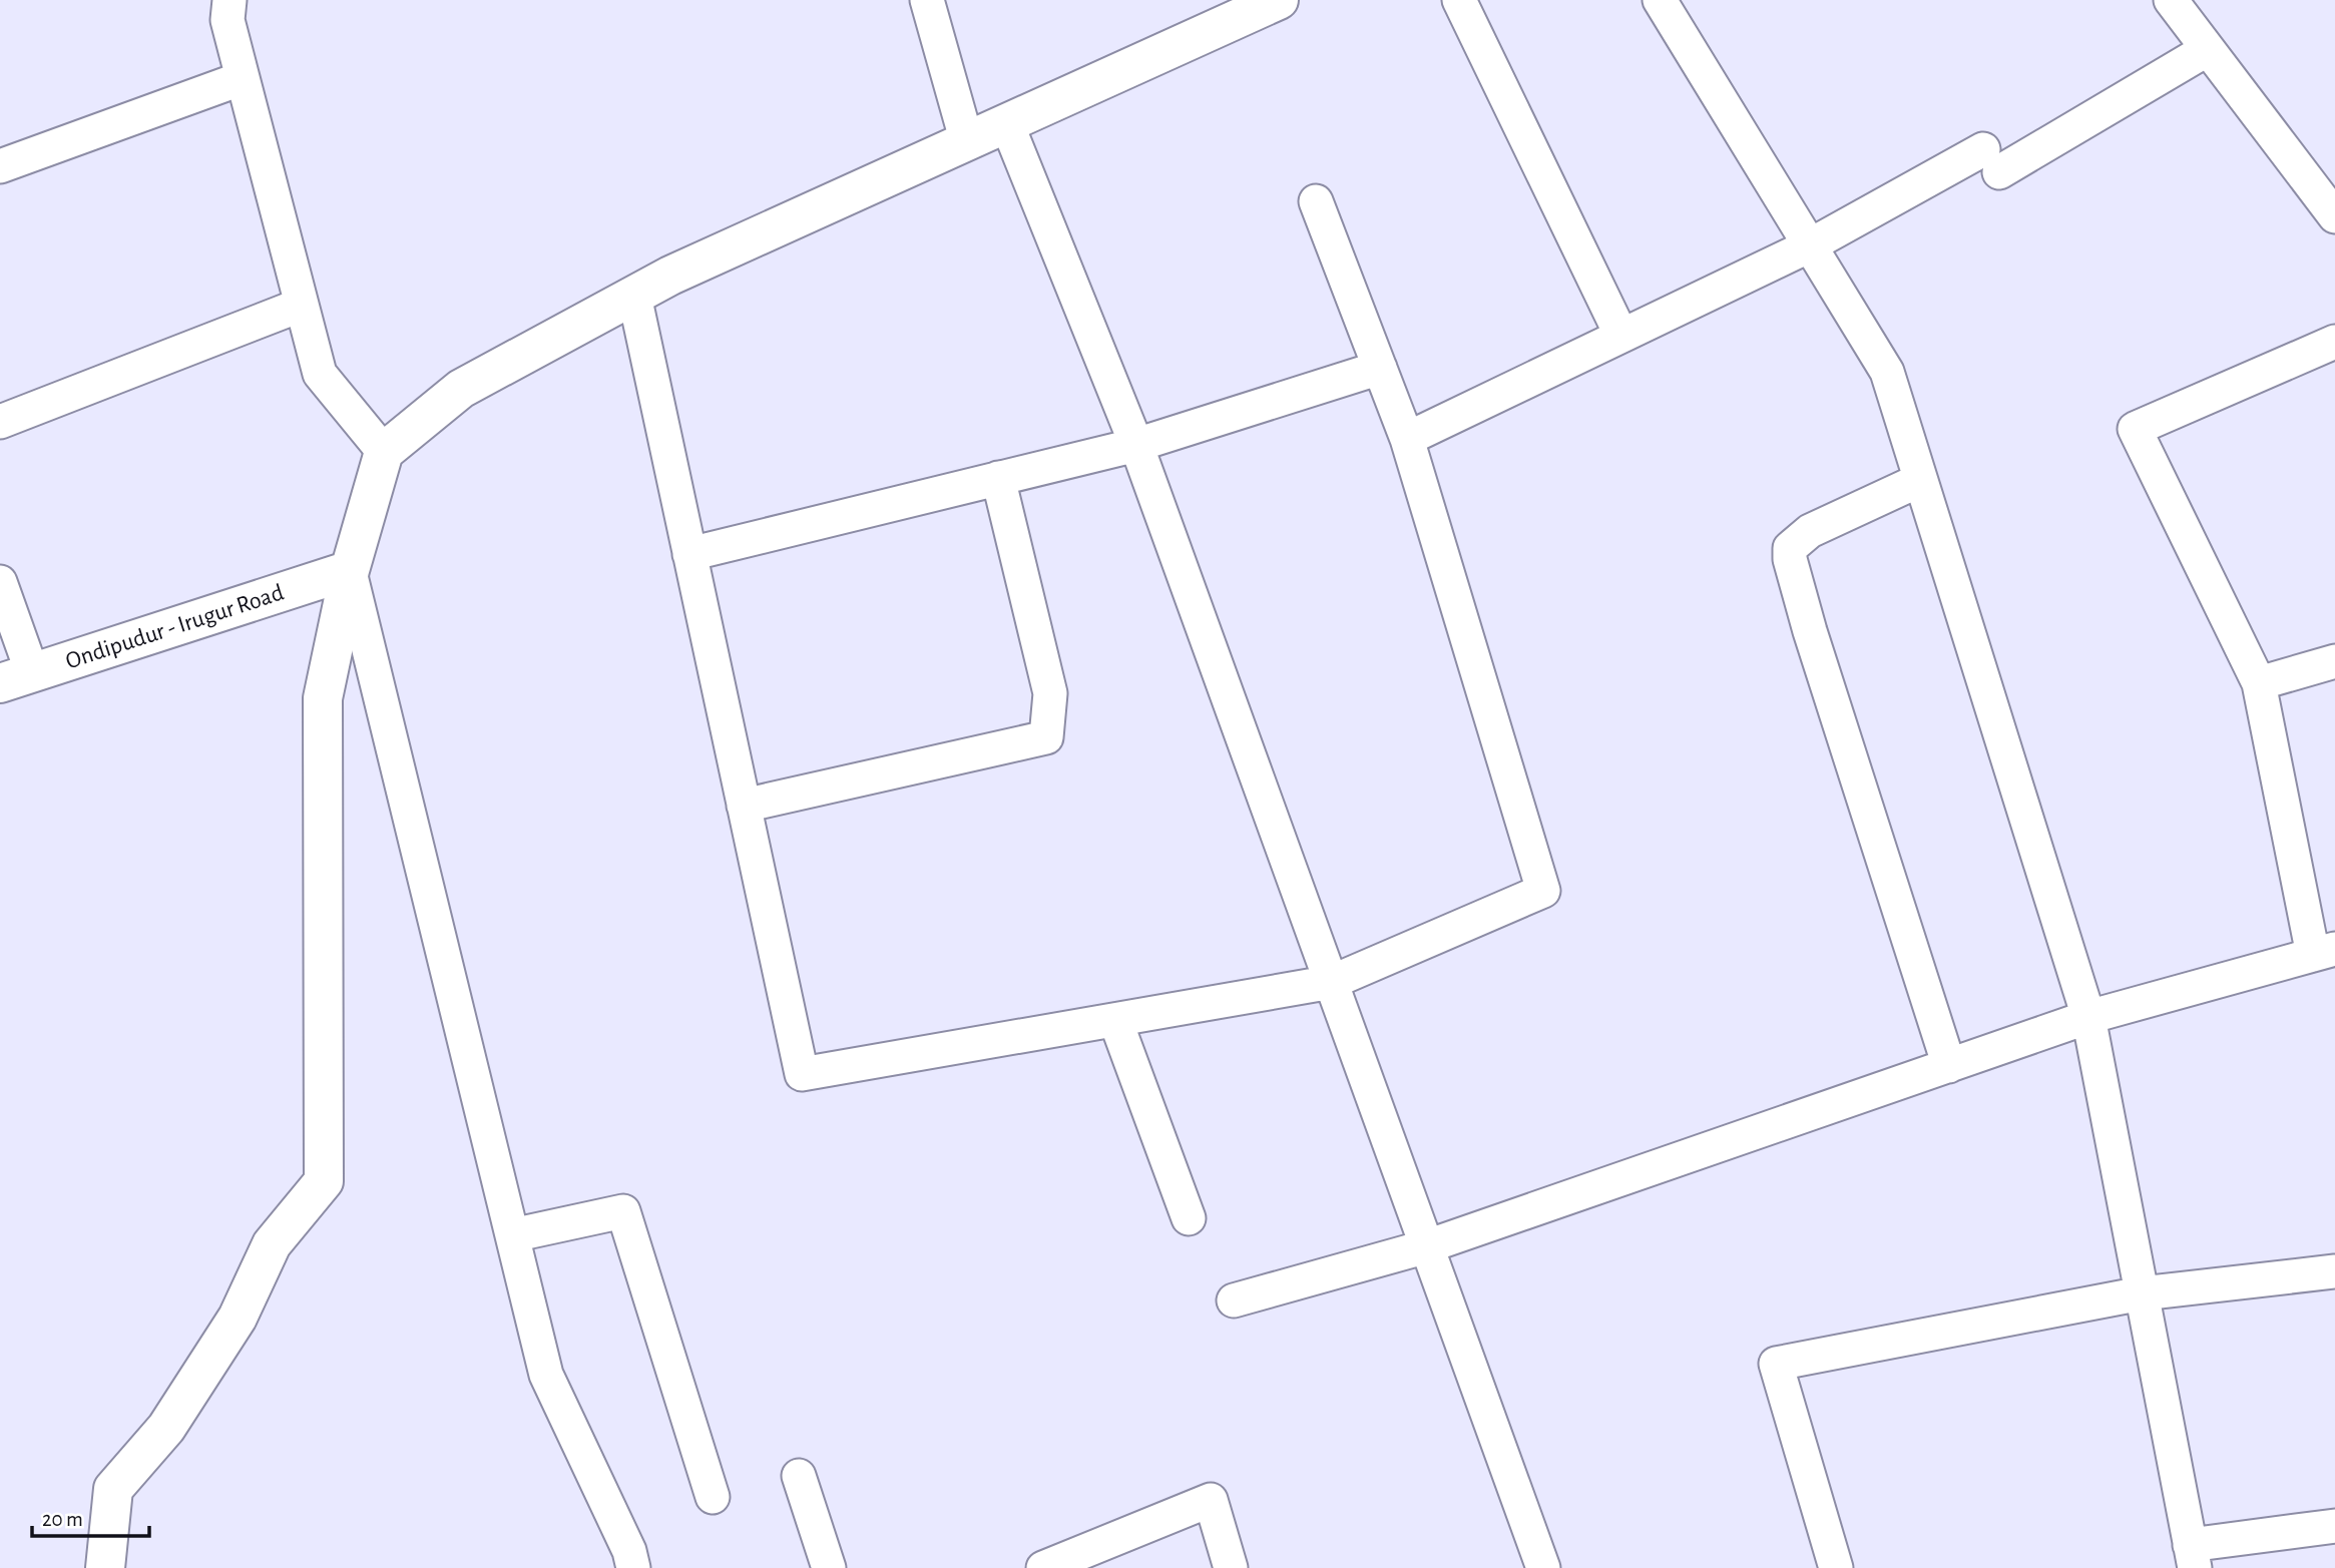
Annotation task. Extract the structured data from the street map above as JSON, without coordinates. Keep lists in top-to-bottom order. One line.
{"streets":{"street":["Ondipudur - Irugur Road"]},"scale_bar":"20 m"}
